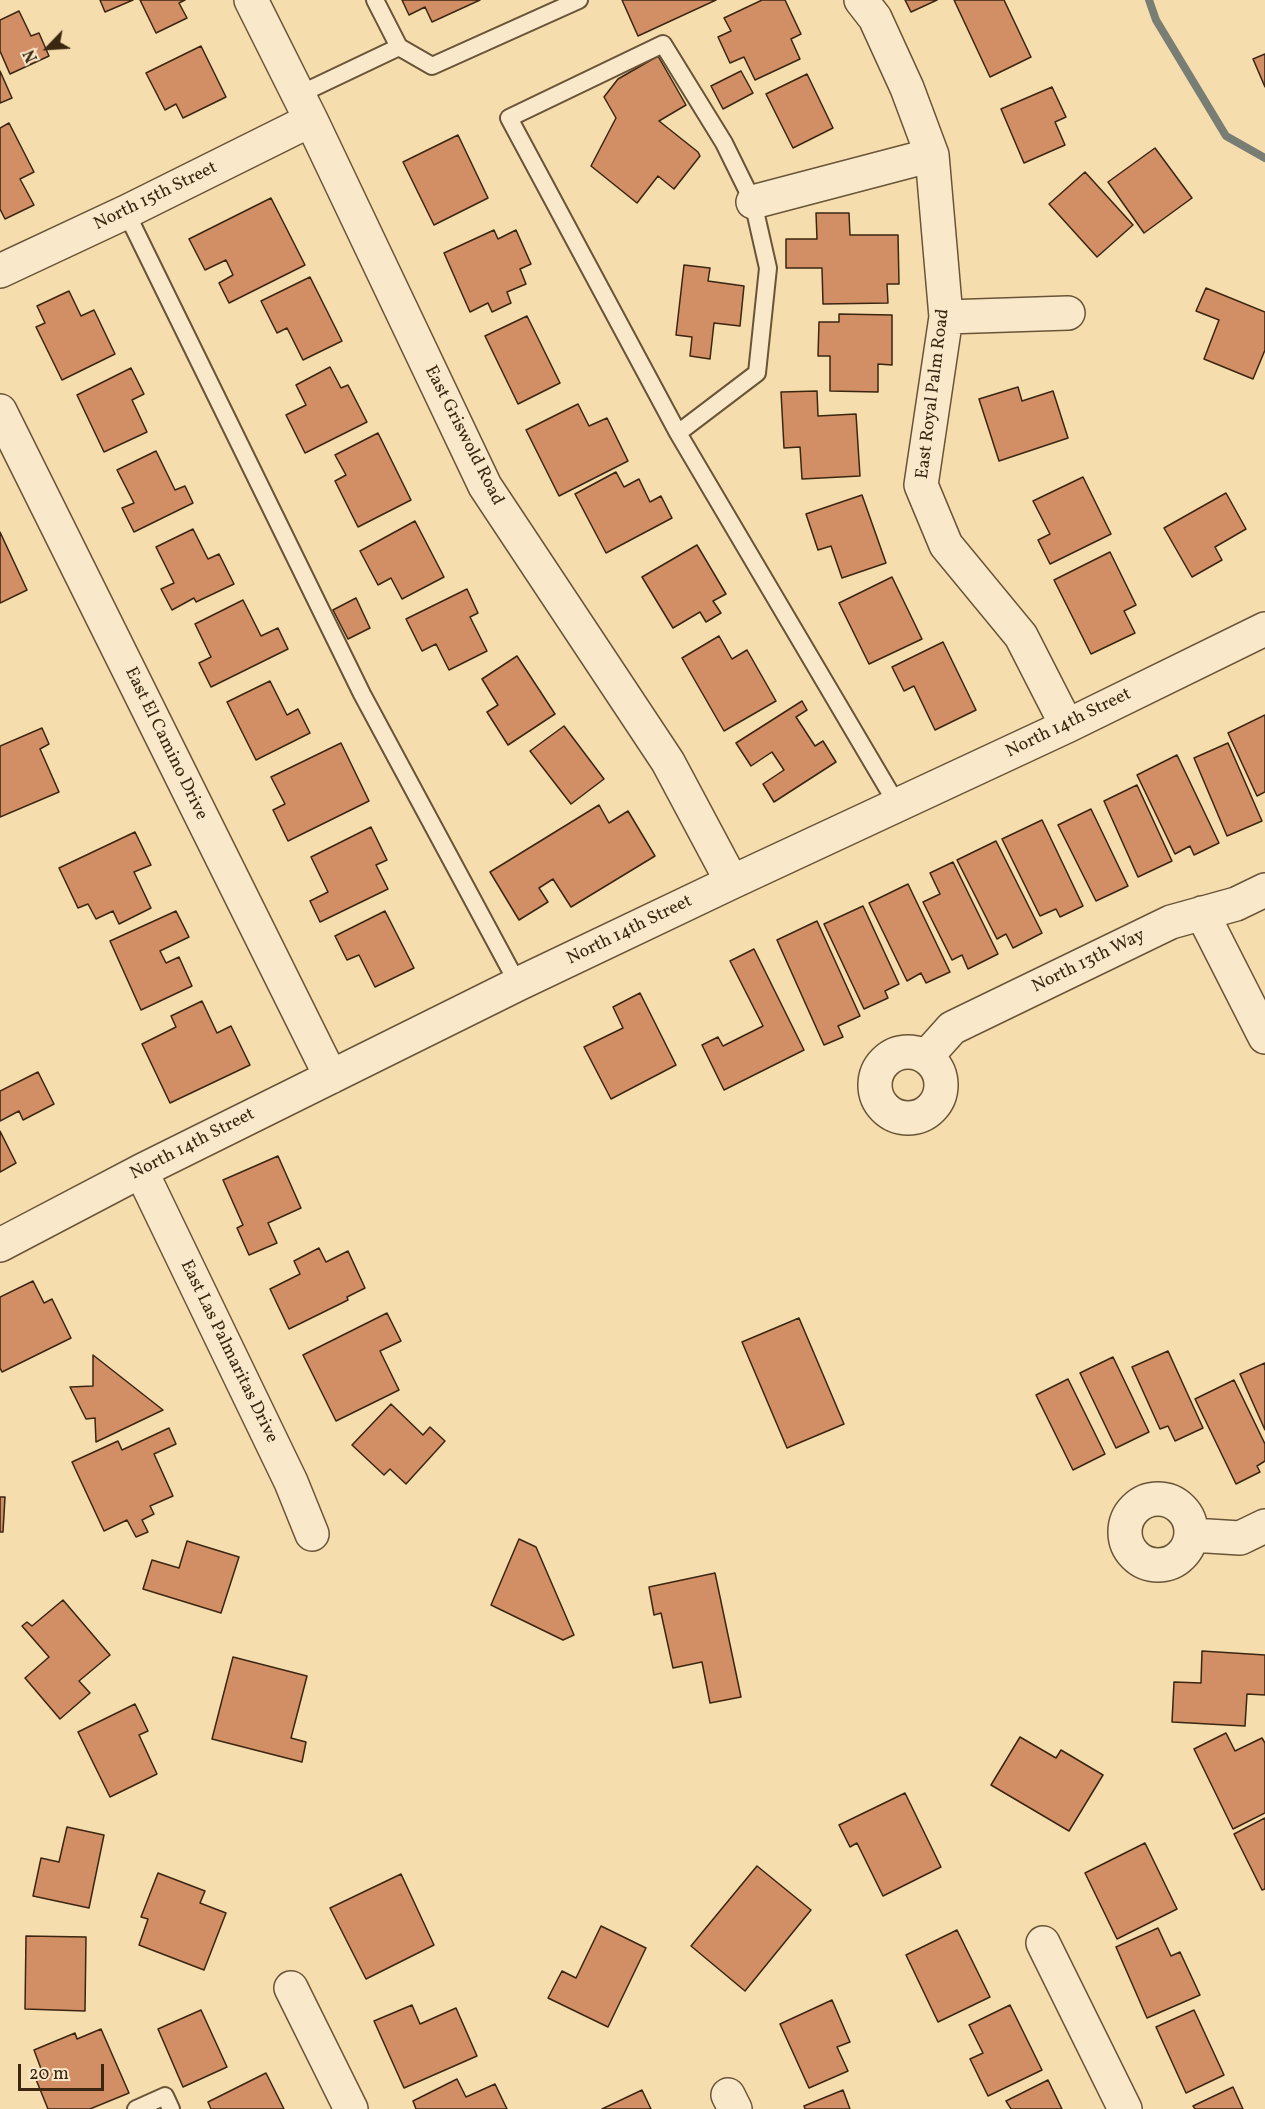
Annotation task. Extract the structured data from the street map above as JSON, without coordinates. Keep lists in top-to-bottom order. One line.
{"streets":{"street":["North 15th Street","East Royal Palm Road","East Griswold Road","North 14th Street","East El Camino Drive","North 13th Way","East Las Palmaritas Drive"]},"crossings":[["North 15th Street","East Griswold Road"],["East Royal Palm Road","North 14th Street"],["East Griswold Road","North 14th Street"],["North 14th Street","East El Camino Drive"],["North 14th Street","East Las Palmaritas Drive"]],"scale_bar":"20 m","north":"bottom left"}
